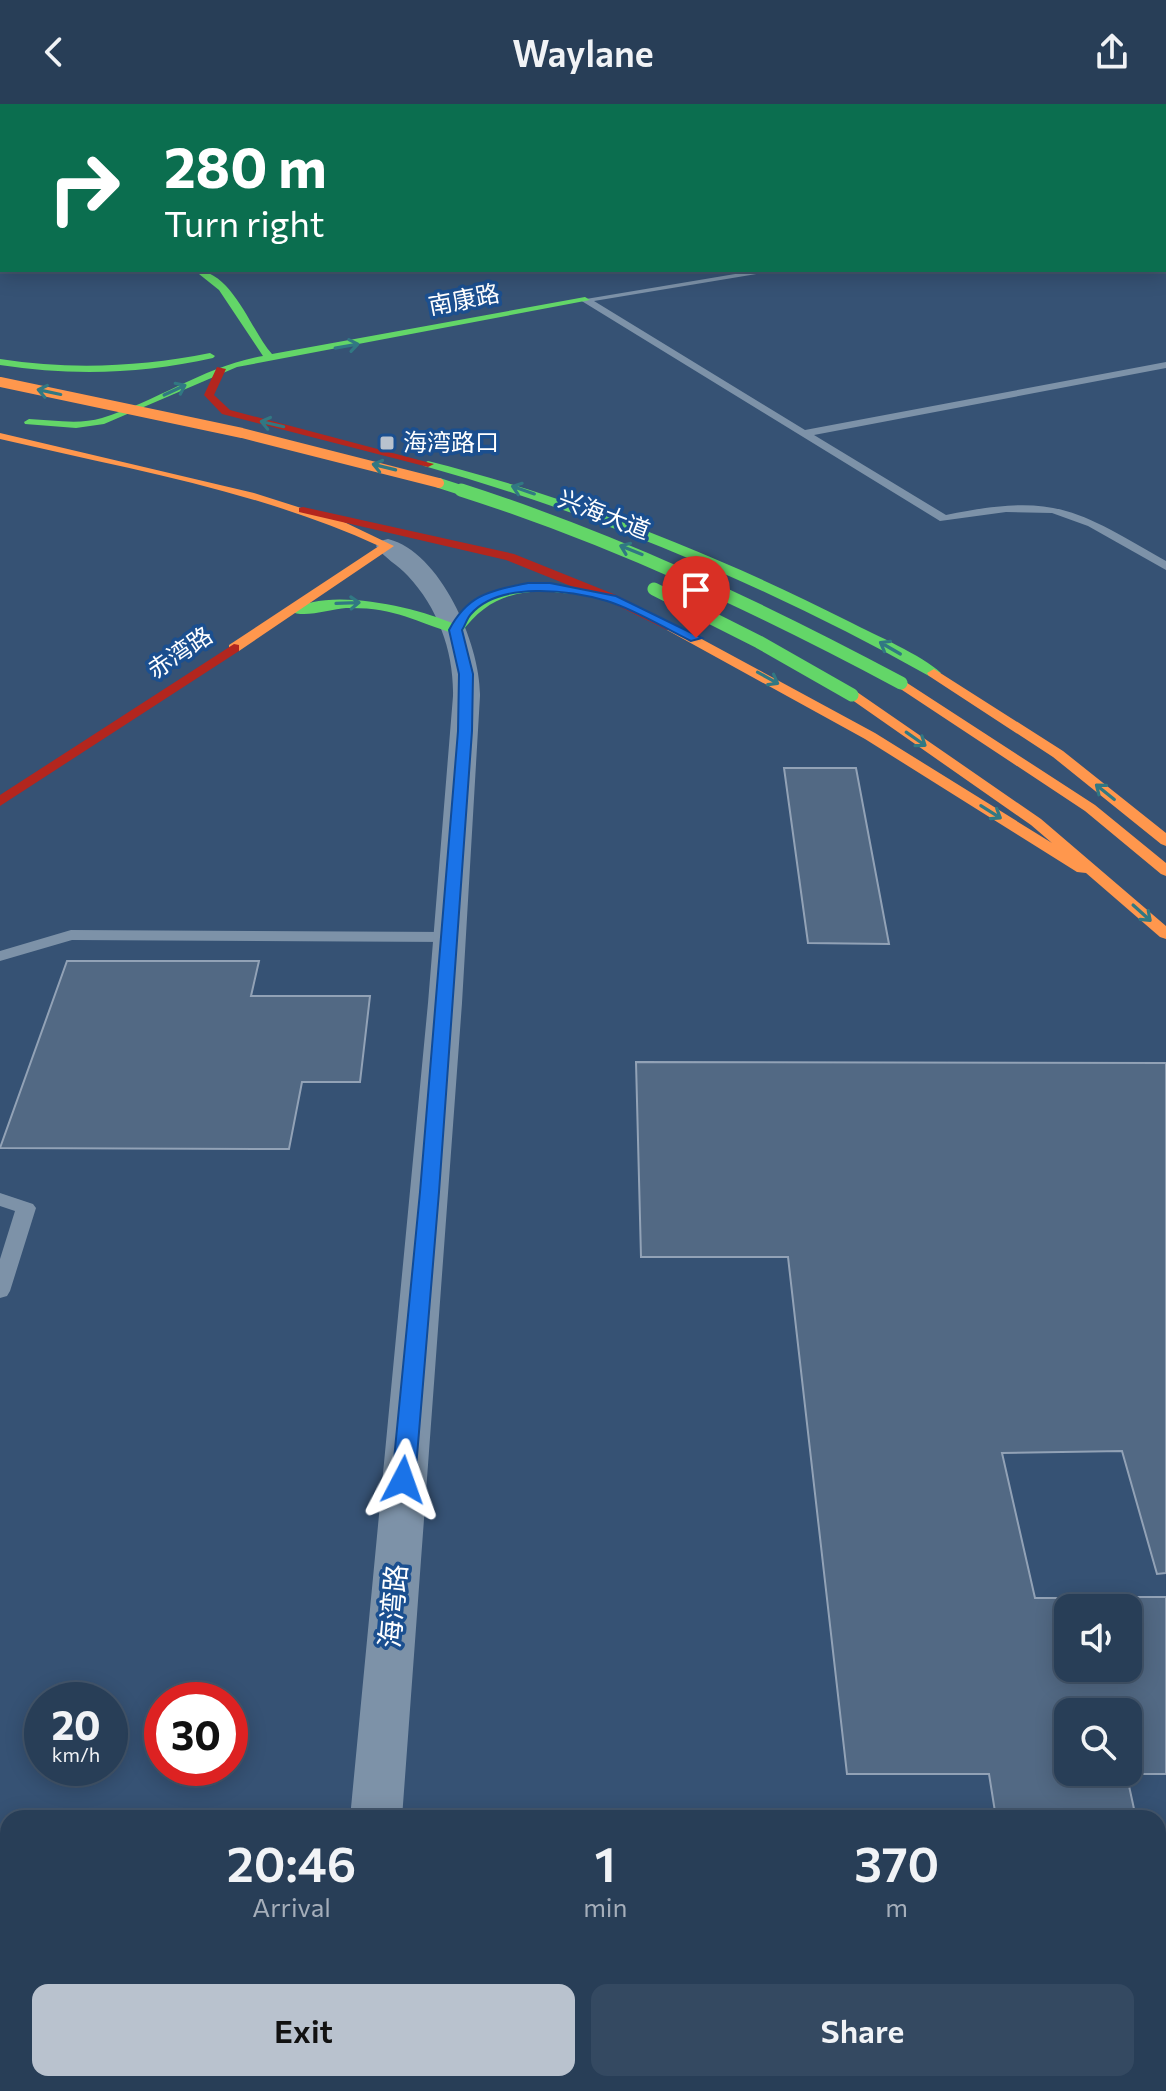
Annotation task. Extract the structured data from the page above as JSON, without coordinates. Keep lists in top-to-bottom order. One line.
{"streets":{"street":["南康路","兴海大道","赤湾路","海湾路"]},"crossings":[["南康路","兴海大道"],["兴海大道","赤湾路"],["兴海大道","海湾路"],["赤湾路","海湾路"]],"places":{"transit":["海湾路口"]},"page":{"header":"Waylane","turn":["280 m","Turn right"],"speed":"20 km/h","limit":"30","eta":["20:46","Arrival","1","min","370","m"],"buttons":["Exit","Share"]}}
